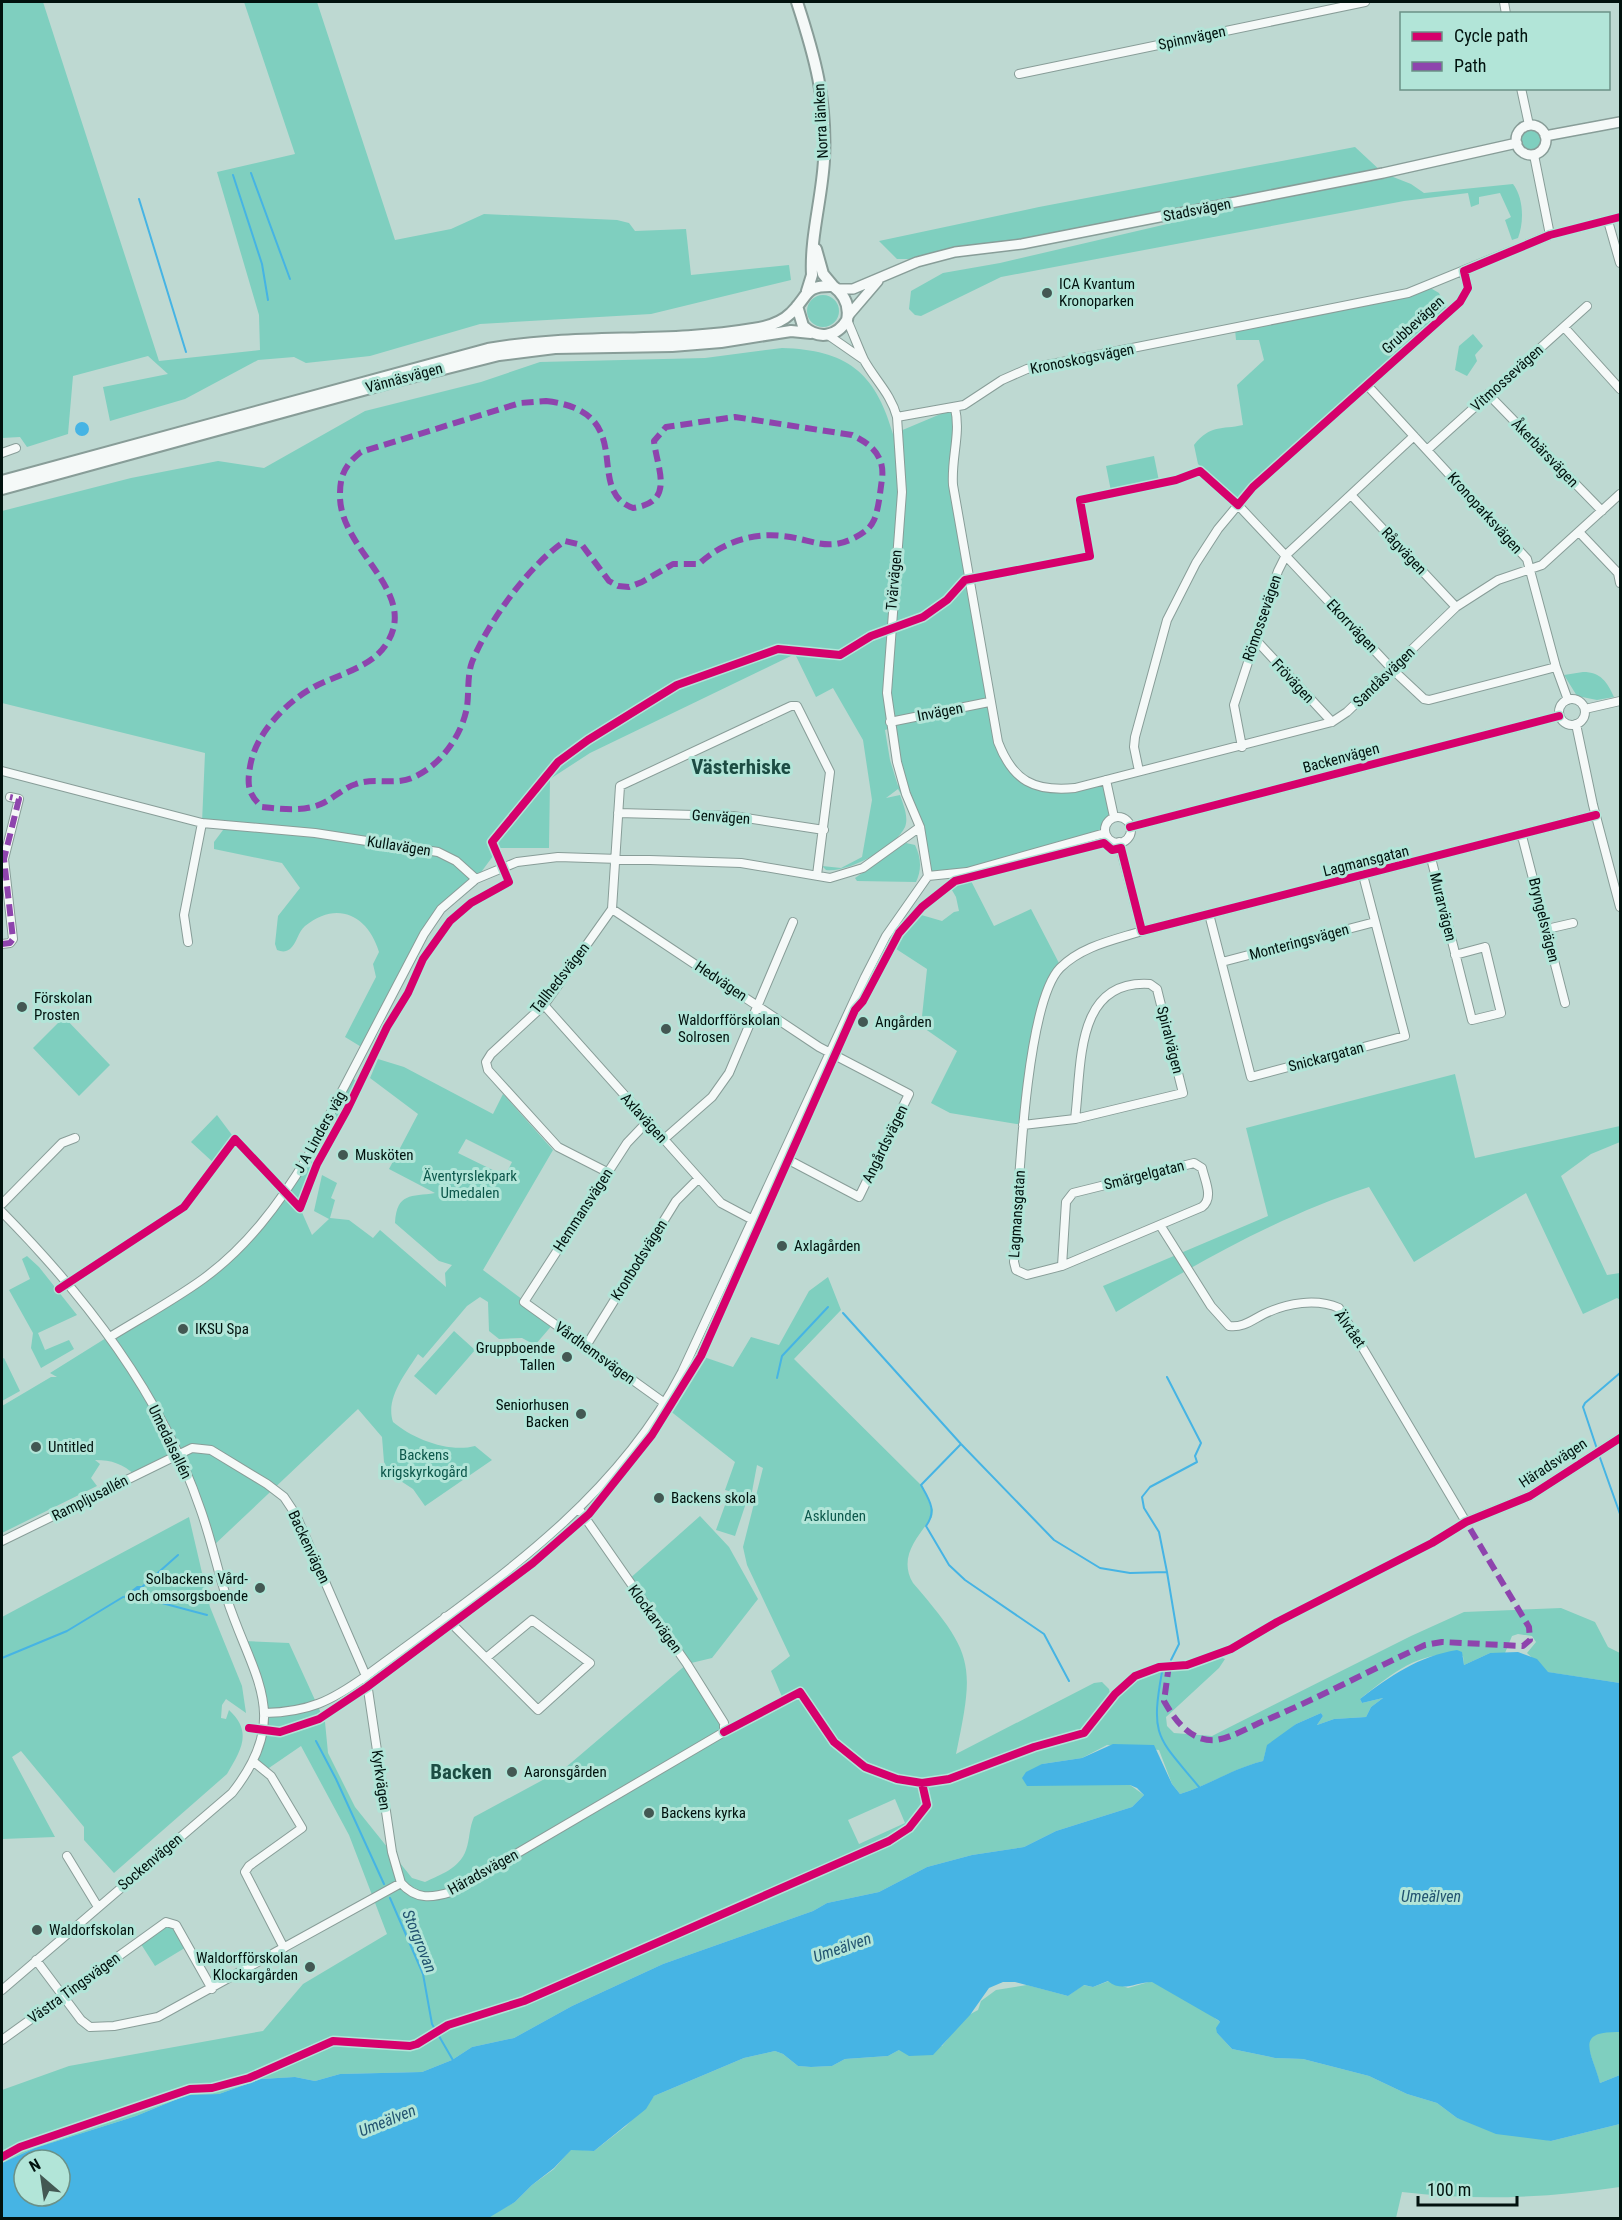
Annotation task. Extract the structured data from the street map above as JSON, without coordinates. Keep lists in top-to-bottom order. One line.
{"streets":{"highway":["Norra länken","Vännäsvägen"],"main road":["Stadsvägen"],"street":["Spinnvägen","Grubbevägen","Kronoskogsvägen","Vitmossevägen","Åkerbärsvägen","Kronoparksvägen","Rågvägen","Tvärvägen","Römossevägen","Ekorrvägen","Sandåsvägen","Frövägen","Invägen","Backenvägen","Genvägen","Kullavägen","Lagmansgatan","Murarvägen","Bryngelsvägen","Monteringsvägen","Tallhedsvägen","Hedvägen","Spiralvägen","Snickargatan","Axlavägen","J A Linders väg","Angårdsvägen","Smärgelgatan","Hemmansvägen","Kronbodsvägen","Älvtået","Vårdhemsvägen","Umedalsallén","Häradsvägen","Rampljusallén","Klockarvägen","Kyrkvägen","Sockenvägen","Västra Tingsvägen"]},"crossings":[["Norra länken","Stadsvägen"],["Norra länken","Vännäsvägen"],["Norra länken","Tvärvägen"],["Stadsvägen","Vännäsvägen"],["Stadsvägen","Tvärvägen"],["Grubbevägen","Kronoskogsvägen"],["Grubbevägen","Kronoparksvägen"],["Grubbevägen","Ekorrvägen"],["Grubbevägen","Sandåsvägen"],["Vännäsvägen","Tvärvägen"],["Vitmossevägen","Åkerbärsvägen"],["Vitmossevägen","Kronoparksvägen"],["Åkerbärsvägen","Sandåsvägen"],["Kronoparksvägen","Römossevägen"],["Kronoparksvägen","Ekorrvägen"],["Kronoparksvägen","Sandåsvägen"],["Kronoparksvägen","Backenvägen"],["Rågvägen","Römossevägen"],["Rågvägen","Sandåsvägen"],["Tvärvägen","Invägen"],["Römossevägen","Ekorrvägen"],["Römossevägen","Sandåsvägen"],["Römossevägen","Frövägen"],["Ekorrvägen","Sandåsvägen"],["Sandåsvägen","Frövägen"],["Backenvägen","Umedalsallén"],["Backenvägen","Rampljusallén"],["Backenvägen","Kyrkvägen"],["Kullavägen","J A Linders väg"],["Lagmansgatan","Murarvägen"],["Lagmansgatan","Bryngelsvägen"],["Lagmansgatan","Spiralvägen"],["Lagmansgatan","Snickargatan"],["Lagmansgatan","Smärgelgatan"],["Monteringsvägen","Snickargatan"],["Tallhedsvägen","Hedvägen"],["Tallhedsvägen","Axlavägen"],["Tallhedsvägen","Hemmansvägen"],["Hedvägen","Angårdsvägen"],["Axlavägen","Hemmansvägen"],["Axlavägen","Kronbodsvägen"],["J A Linders väg","Umedalsallén"],["Smärgelgatan","Älvtået"],["Hemmansvägen","Vårdhemsvägen"],["Kronbodsvägen","Vårdhemsvägen"],["Älvtået","Häradsvägen"],["Umedalsallén","Rampljusallén"],["Umedalsallén","Sockenvägen"],["Häradsvägen","Klockarvägen"],["Häradsvägen","Kyrkvägen"]],"districts":["Västerhiske","Backen"],"water":["Umeälven","Storgrovan"],"parks":["Äventyrslekpark Umedalen","Backens krigskyrkogård","Asklunden"],"places":["ICA Kvantum Kronoparken","Förskolan Prosten","Angården","Waldorfförskolan Solrosen","Musköten","Axlagården","IKSU Spa","Gruppboende Tallen","Seniorhusen Backen","Untitled","Backens skola","Solbackens Vård- och omsorgsboende","Aaronsgården","Backens kyrka","Waldorfskolan","Waldorfförskolan Klockargården"],"legend":["Cycle path","Path"],"scale_bar":"100 m","north":"top left"}
